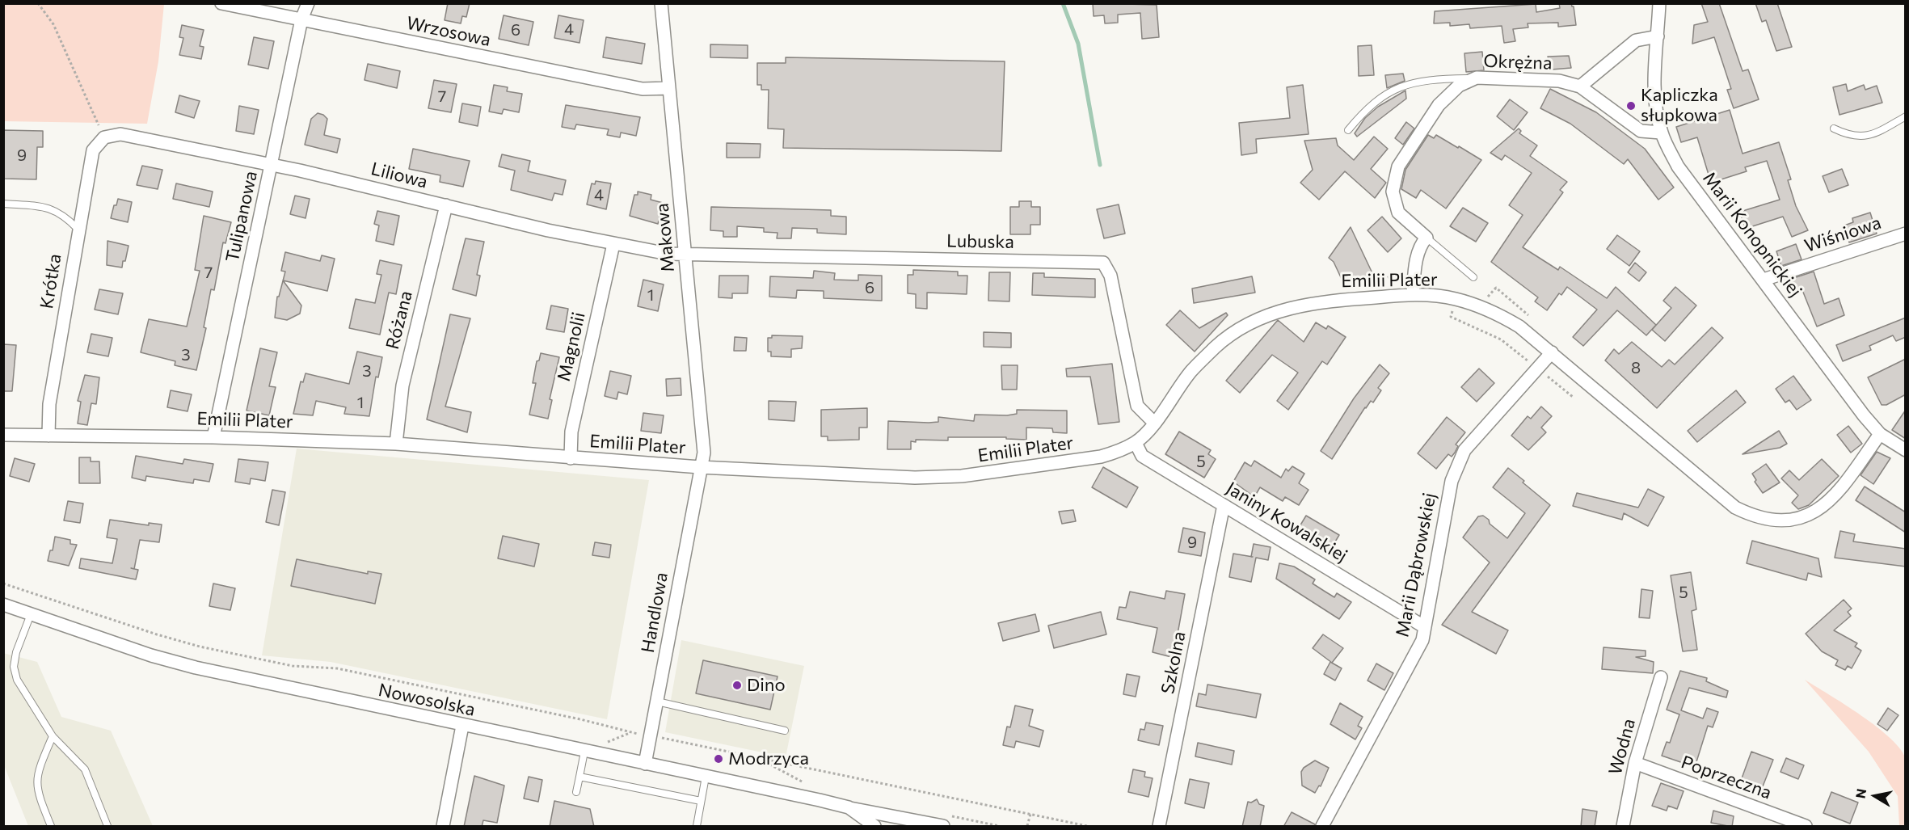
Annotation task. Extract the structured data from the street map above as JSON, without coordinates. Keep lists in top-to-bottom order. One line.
{"streets":{"street":["Wrzosowa","Okrężna","Liliowa","Tulipanowa","Marii Konopnickiej","Wiśniowa","Makowa","Lubuska","Emilii Plater","Krótka","Różana","Magnolii","Janiny Kowalskiej","Marii Dąbrowskiej","Handlowa","Szkolna","Nowosolska","Wodna","Poprzeczna"]},"crossings":[["Wrzosowa","Tulipanowa"],["Wrzosowa","Makowa"],["Okrężna","Marii Konopnickiej"],["Liliowa","Tulipanowa"],["Liliowa","Makowa"],["Liliowa","Lubuska"],["Liliowa","Krótka"],["Liliowa","Różana"],["Liliowa","Magnolii"],["Tulipanowa","Emilii Plater"],["Marii Konopnickiej","Wiśniowa"],["Marii Konopnickiej","Emilii Plater"],["Makowa","Lubuska"],["Makowa","Emilii Plater"],["Makowa","Handlowa"],["Lubuska","Emilii Plater"],["Emilii Plater","Krótka"],["Emilii Plater","Różana"],["Emilii Plater","Magnolii"],["Emilii Plater","Janiny Kowalskiej"],["Emilii Plater","Marii Dąbrowskiej"],["Emilii Plater","Handlowa"],["Janiny Kowalskiej","Marii Dąbrowskiej"],["Janiny Kowalskiej","Szkolna"],["Handlowa","Nowosolska"],["Wodna","Poprzeczna"]],"places":["Kapliczka słupkowa","Dino","Modrzyca"],"house_numbers":["4","6","7","9","4","7","6","1","3","8","3","1","5","9","5"],"north":"left"}
